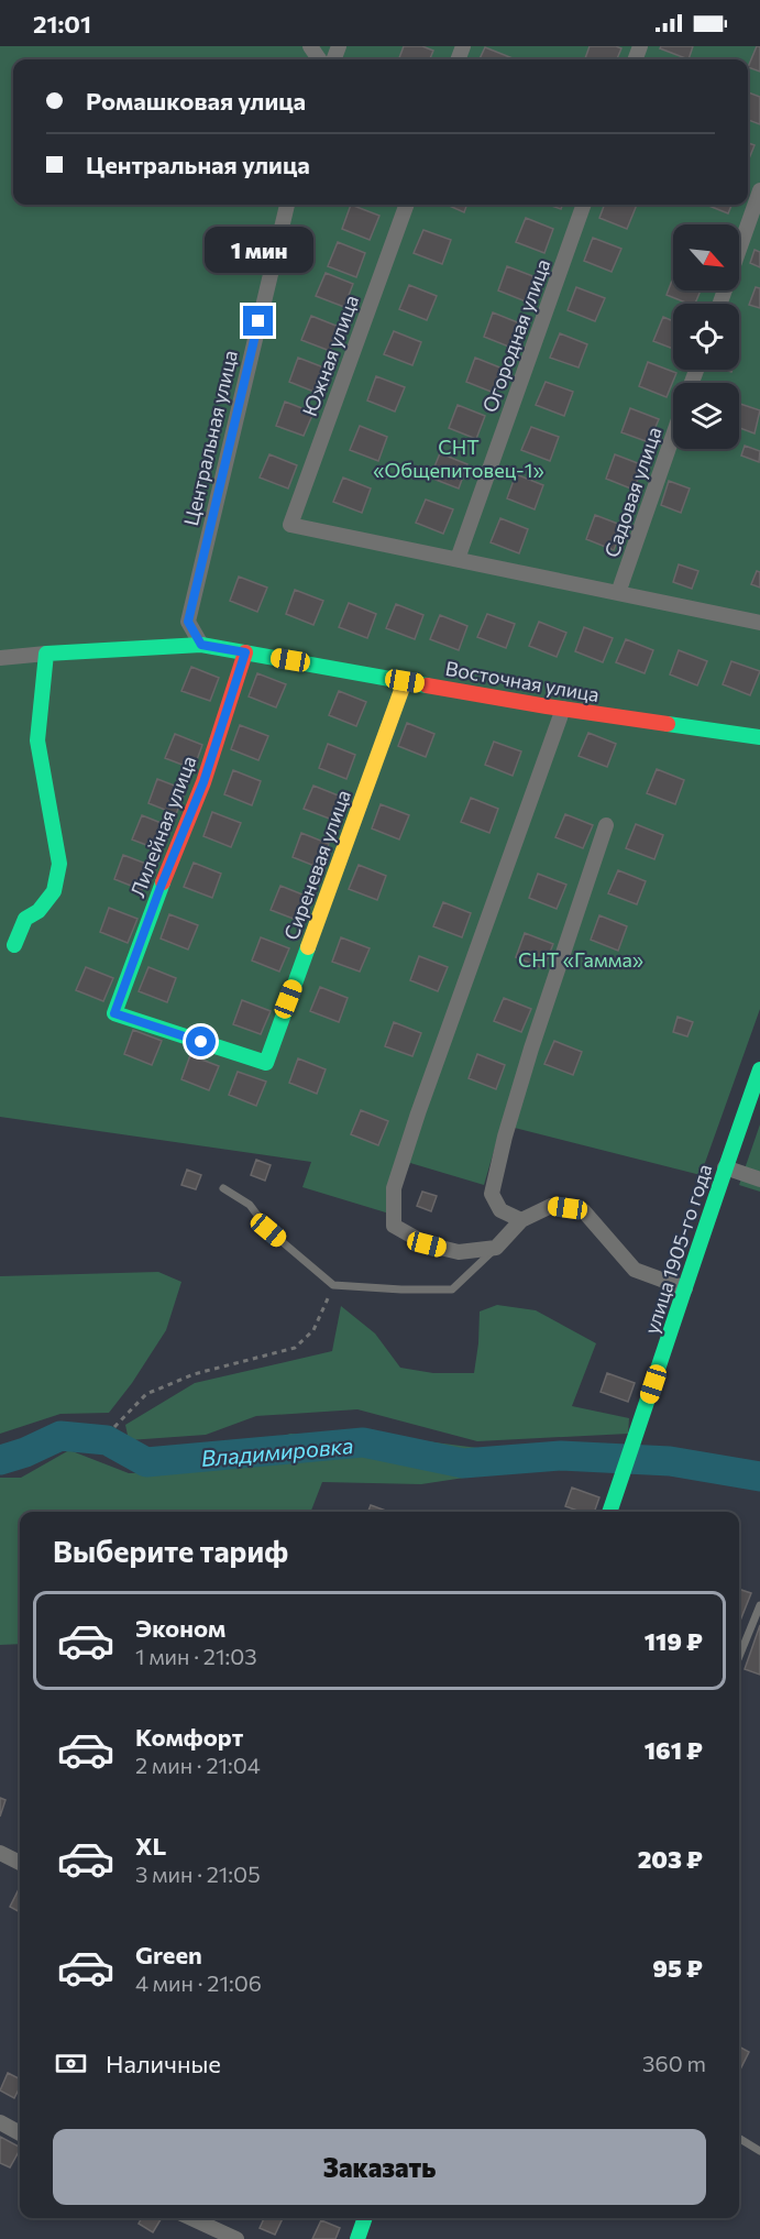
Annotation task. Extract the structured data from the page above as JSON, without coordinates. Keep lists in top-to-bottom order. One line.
{"streets":{"street":["Огородная улица","Южная улица","Центральная улица","Садовая улица","Восточная улица","Лилейная улица","Сиреневая улица","улица 1905-го года"]},"crossings":[["Огородная улица","Южная улица"],["Центральная улица","Восточная улица"],["Восточная улица","Лилейная улица"],["Восточная улица","Сиреневая улица"],["Лилейная улица","Сиреневая улица"]],"water":["Владимировка"],"parks":["СНТ «Общепитовец-1»","СНТ «Гамма»"],"north":"bottom right","page":{"status":"21:01","banner":["Ромашковая улица","Центральная улица"],"bubble":"1 мин","heading":"Выберите тариф","list":[{"name":"Эконом","note":"1 мин · 21:03","value":"119 ₽"},{"name":"Комфорт","note":"2 мин · 21:04","value":"161 ₽"},{"name":"XL","note":"3 мин · 21:05","value":"203 ₽"},{"name":"Green","note":"4 мин · 21:06","value":"95 ₽"}],"pay":["Наличные","360 m"],"buttons":"Заказать"}}
